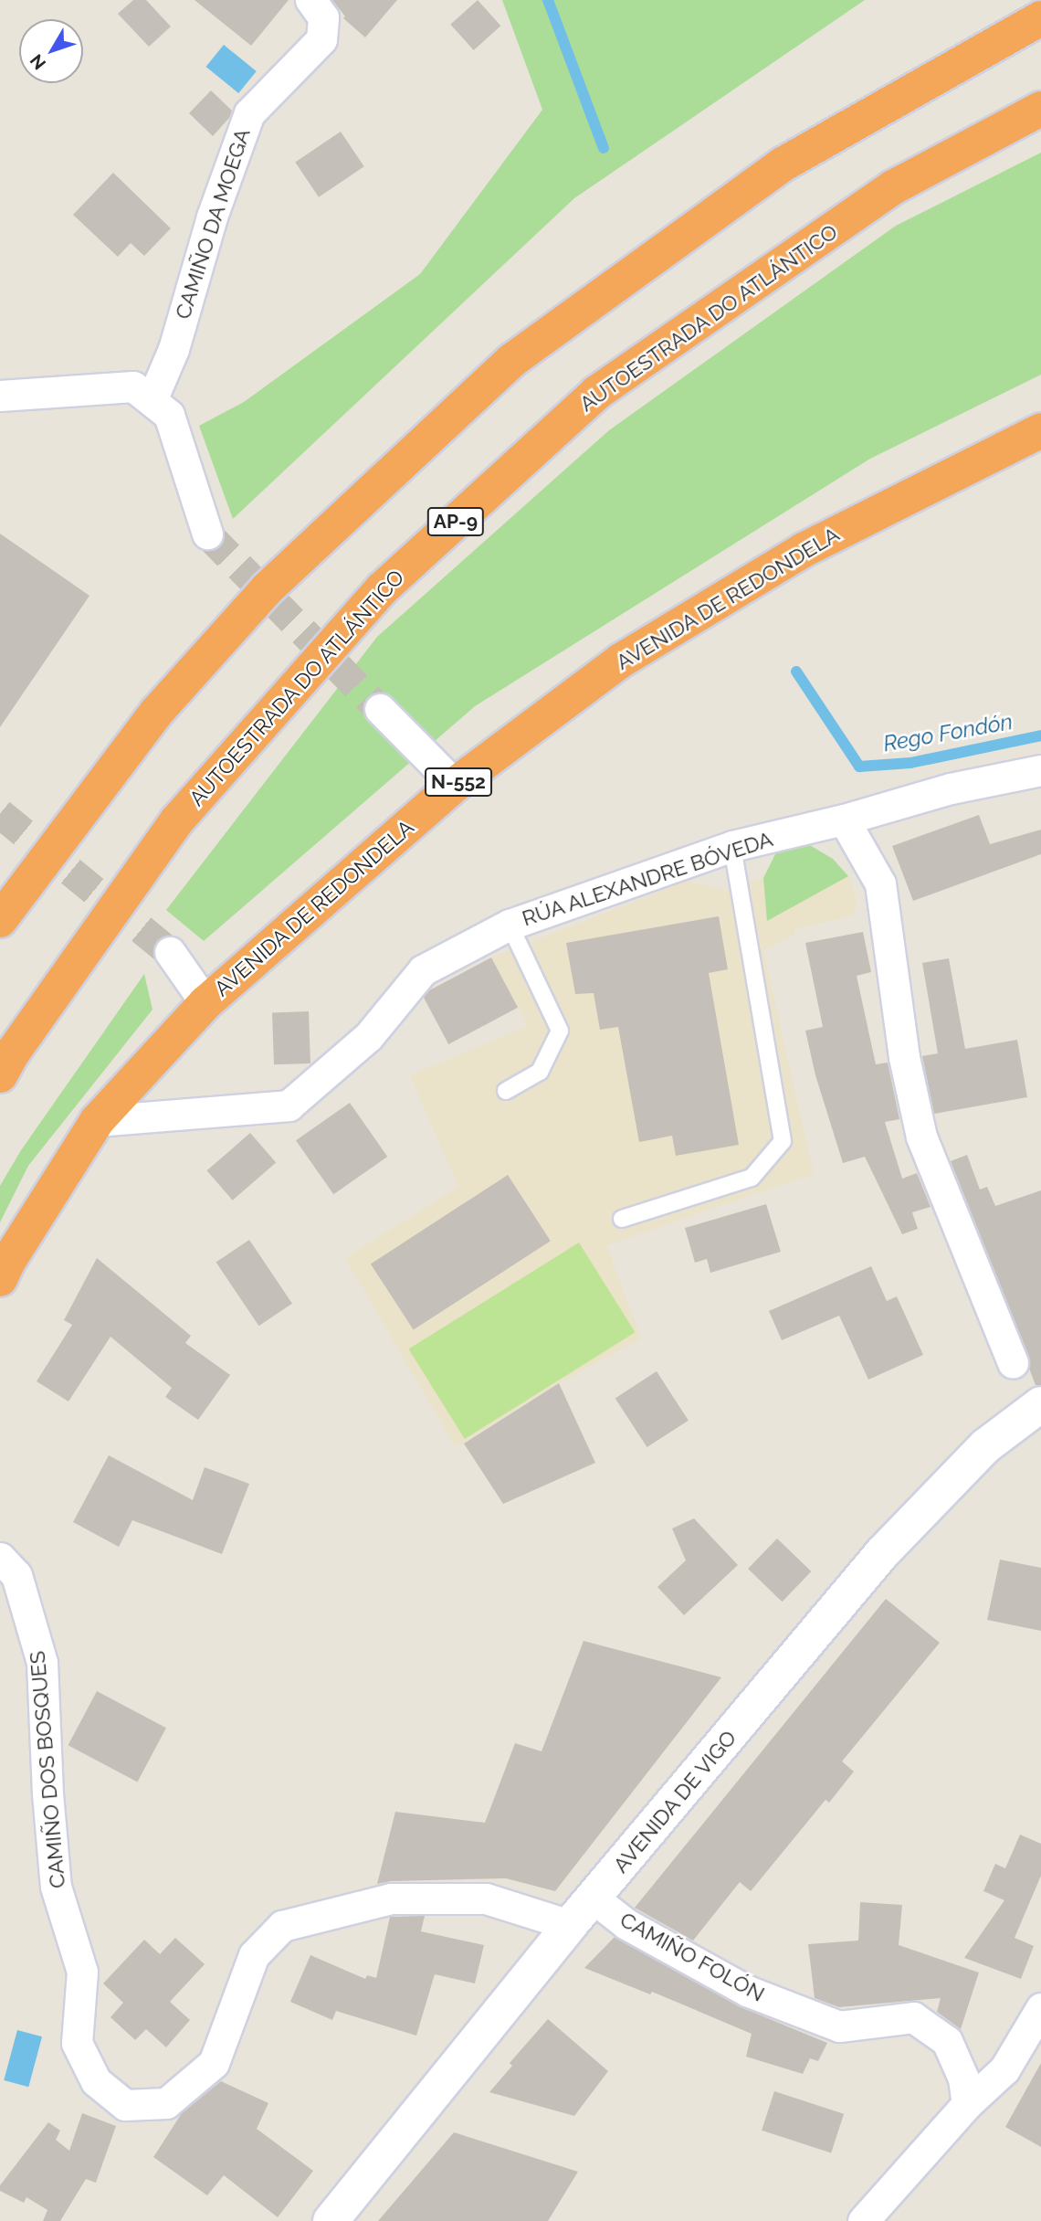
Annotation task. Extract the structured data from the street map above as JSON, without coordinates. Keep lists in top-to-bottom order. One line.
{"streets":{"highway":["AUTOESTRADA DO ATLÁNTICO","AP-9","AVENIDA DE REDONDELA","N-552"],"main road":["AVENIDA DE VIGO"],"street":["CAMIÑO DA MOEGA","RÚA ALEXANDRE BÓVEDA","CAMIÑO DOS BOSQUES","CAMIÑO FOLÓN"]},"crossings":[["AVENIDA DE REDONDELA","RÚA ALEXANDRE BÓVEDA"],["CAMIÑO DOS BOSQUES","AVENIDA DE VIGO"],["AVENIDA DE VIGO","CAMIÑO FOLÓN"]],"water":["Rego Fondón"],"north":"bottom left"}
